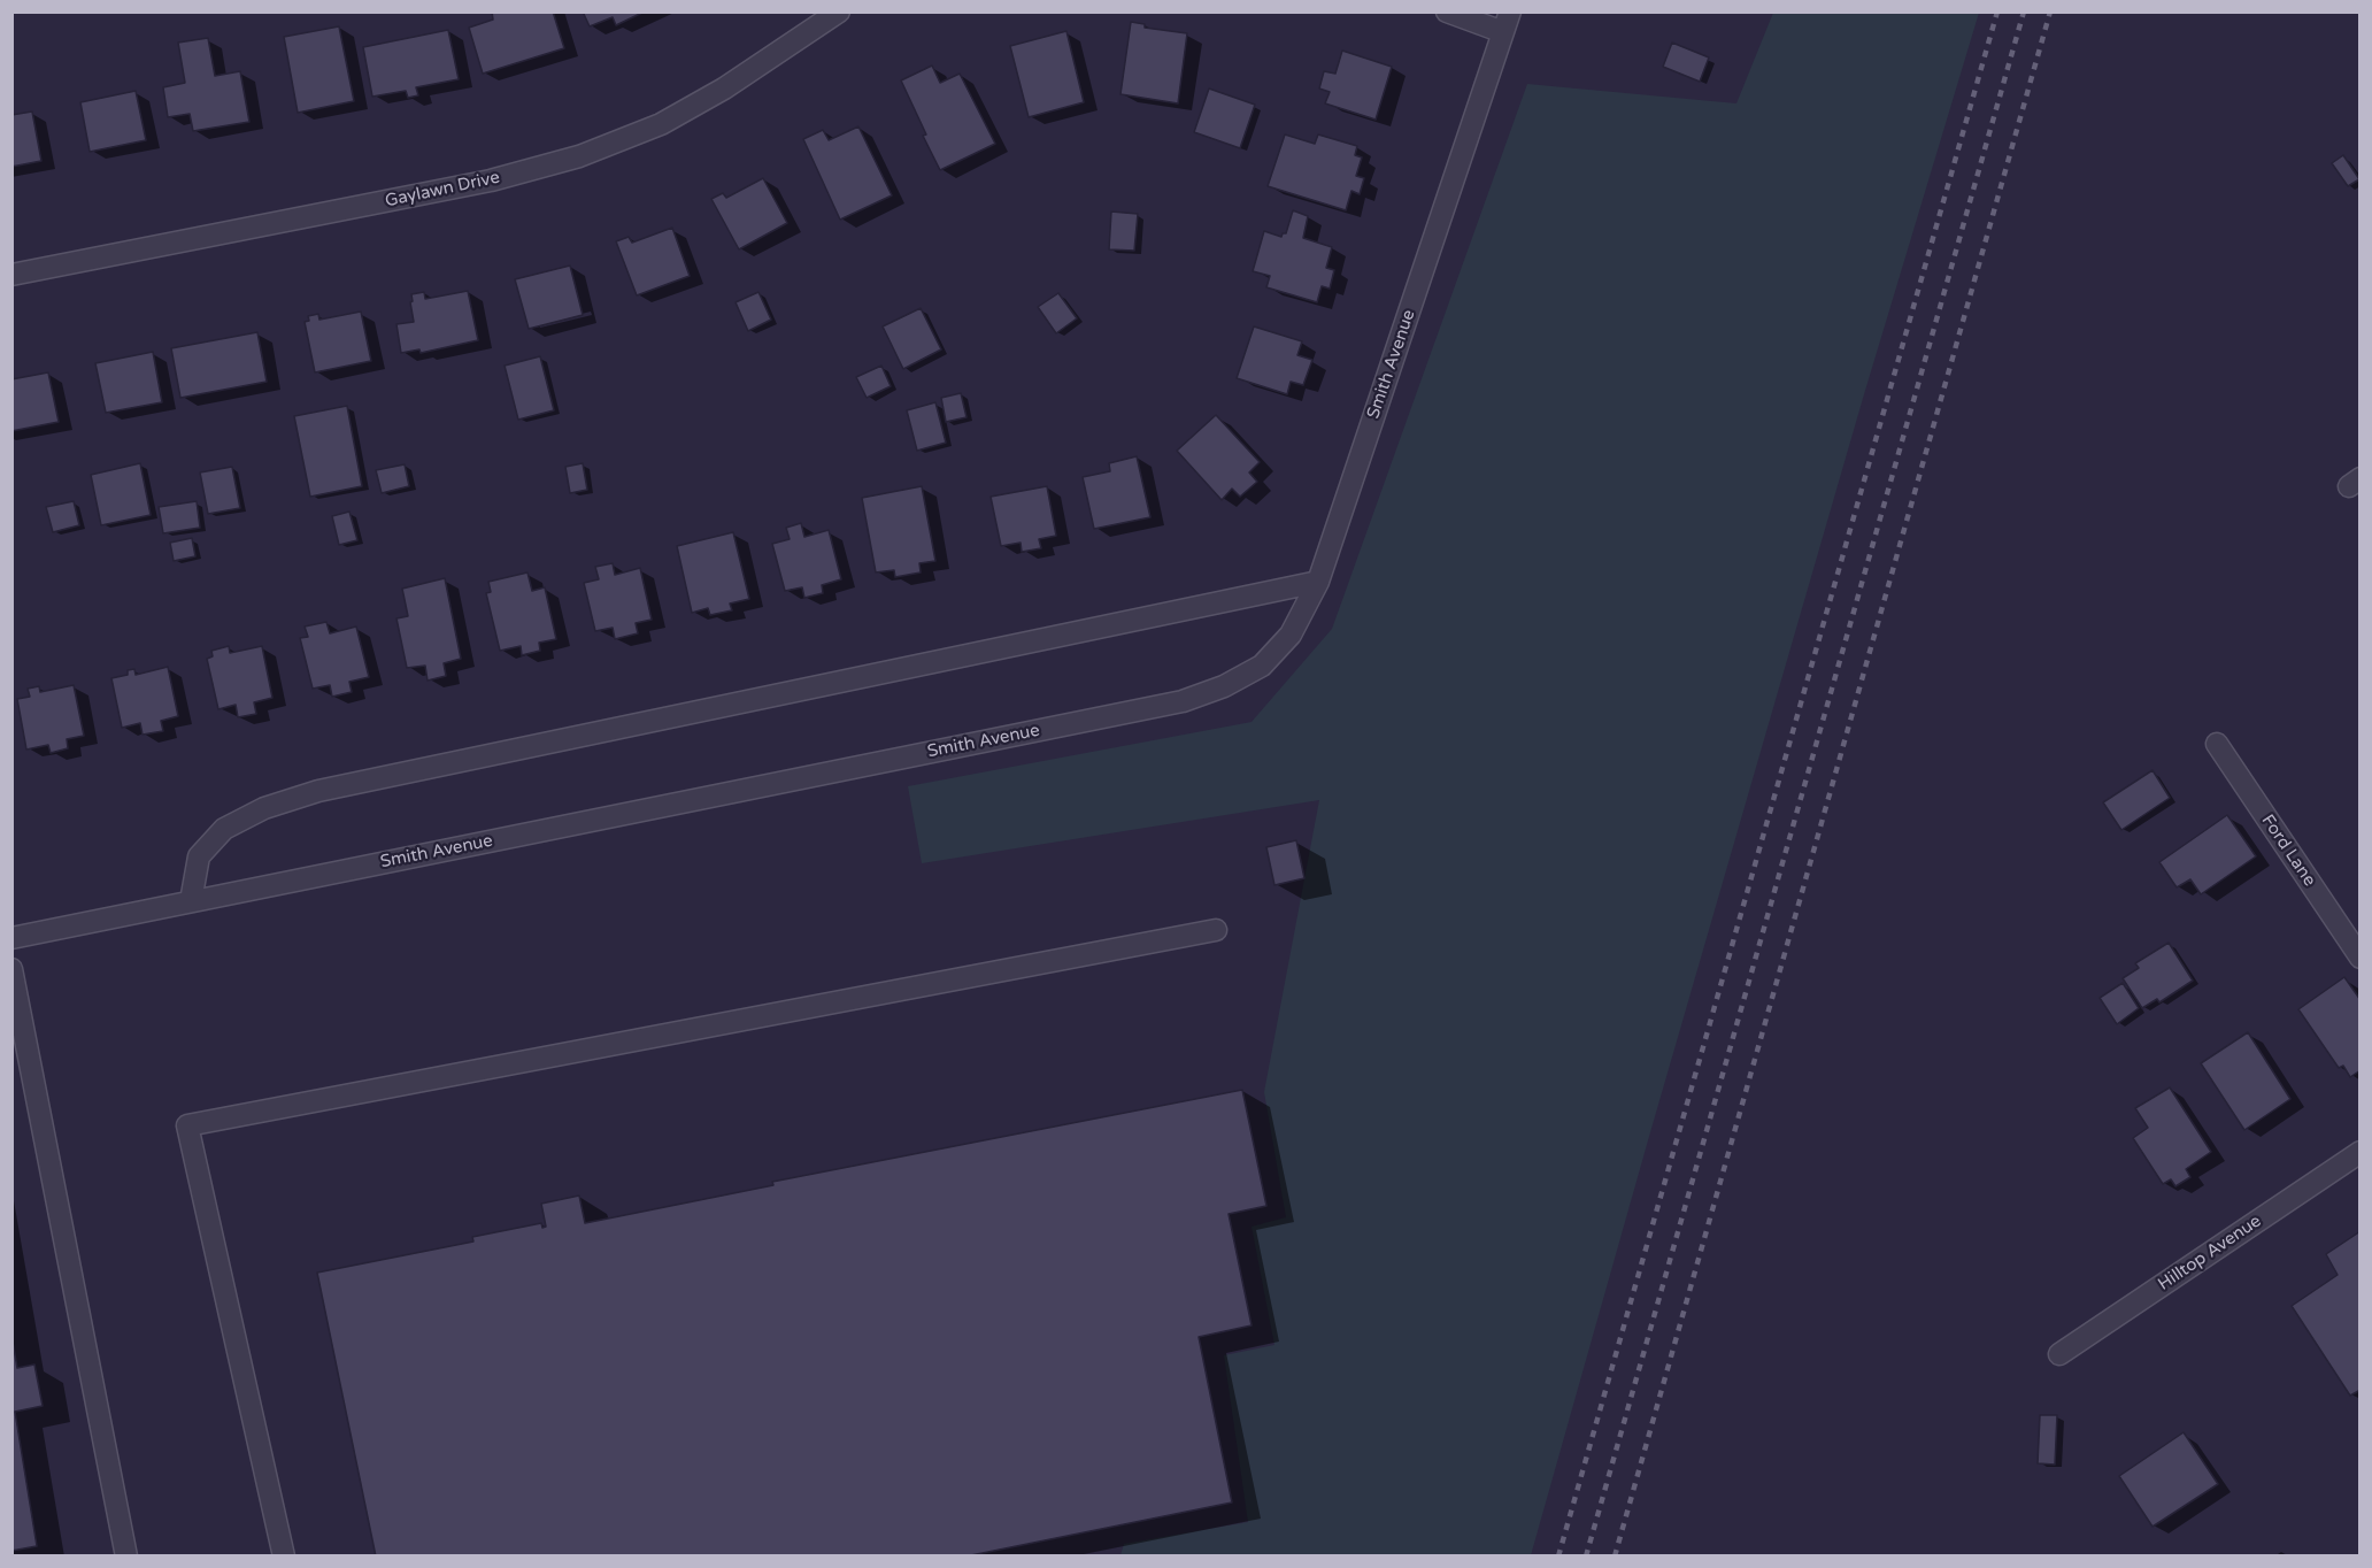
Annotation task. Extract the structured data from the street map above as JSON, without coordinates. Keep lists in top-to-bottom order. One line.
{"streets":{"street":["Gaylawn Drive","Smith Avenue","Ford Lane","Hilltop Avenue"]}}
